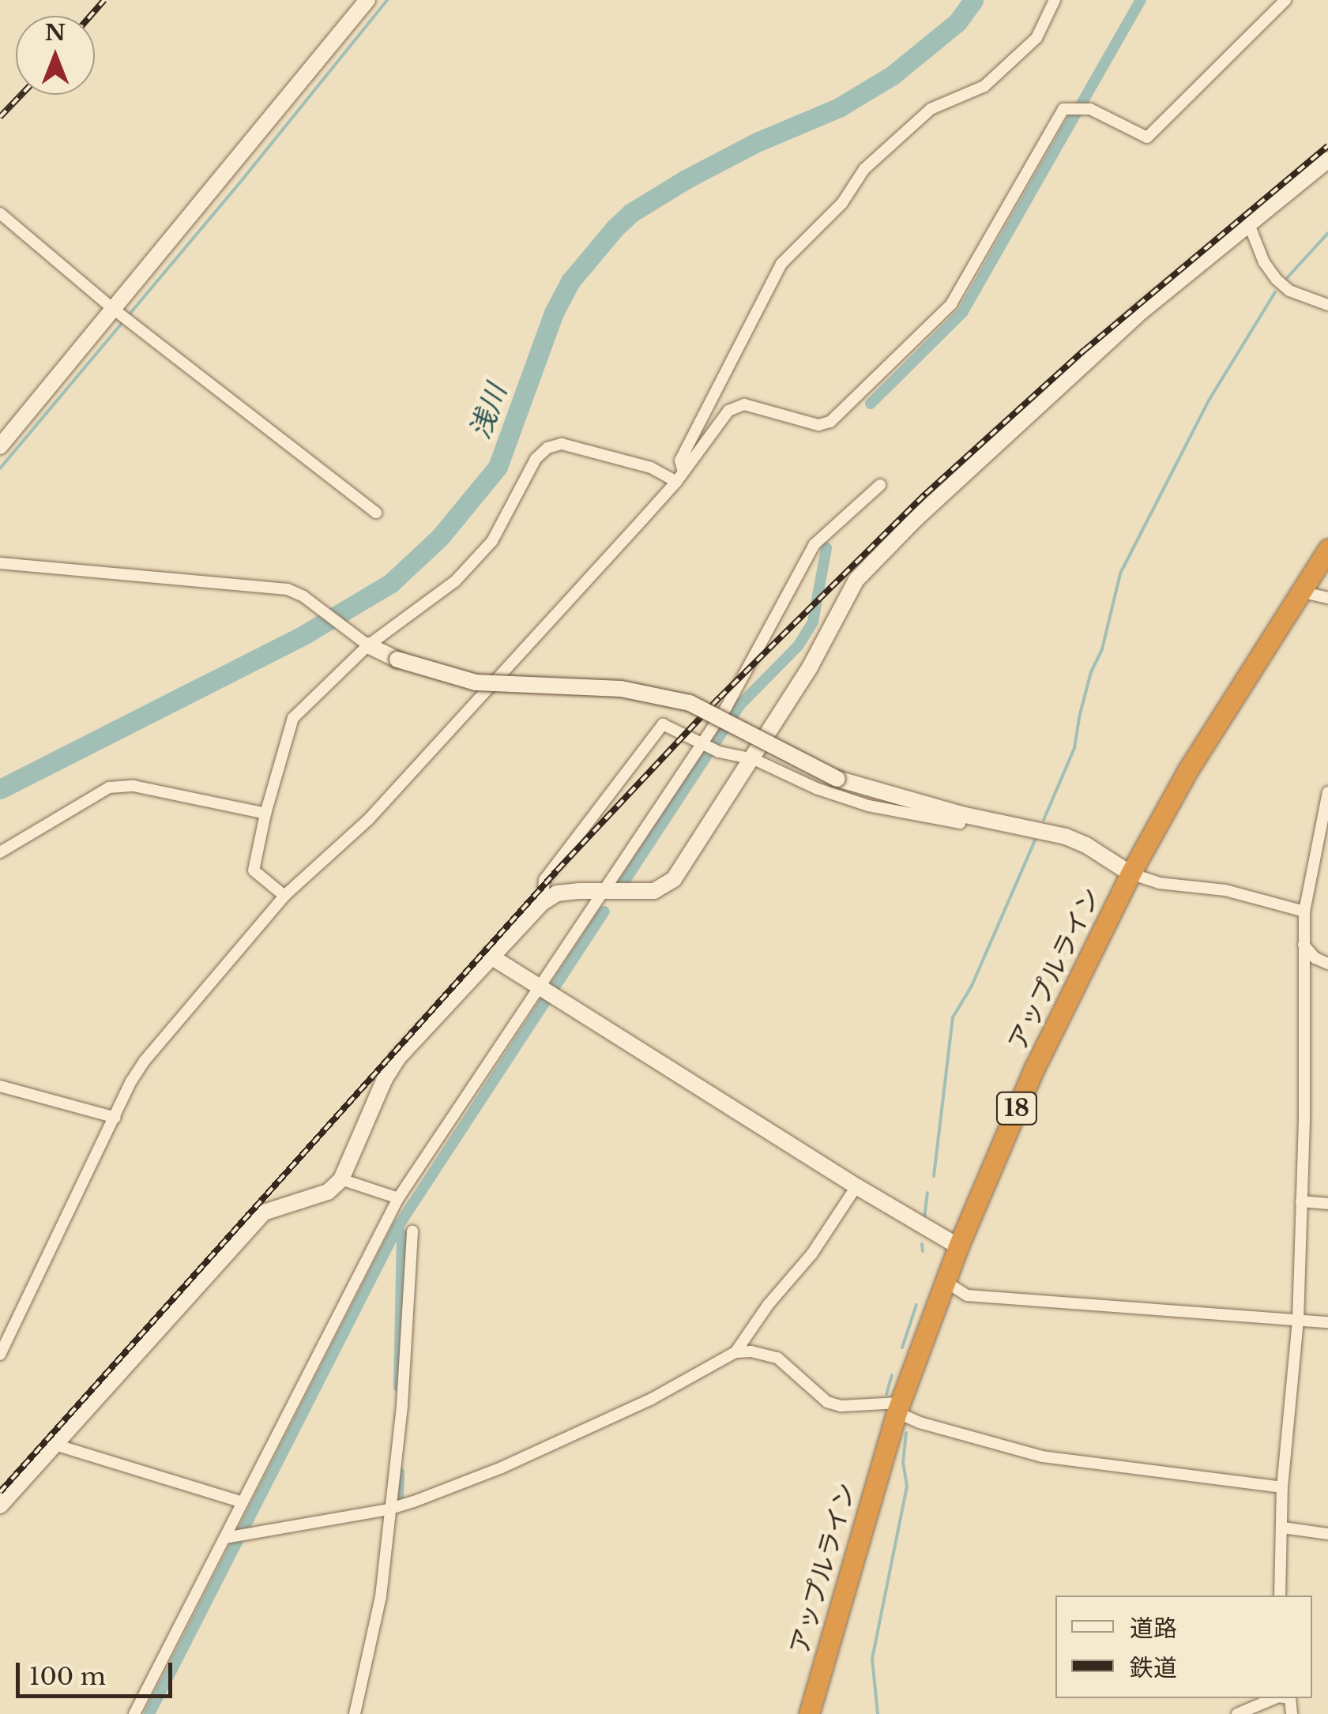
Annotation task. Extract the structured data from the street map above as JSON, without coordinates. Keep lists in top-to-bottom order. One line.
{"streets":{"highway":["アップルライン","18"]},"water":["浅川"],"legend":["道路","鉄道"],"scale_bar":"100 m","north":"top"}
